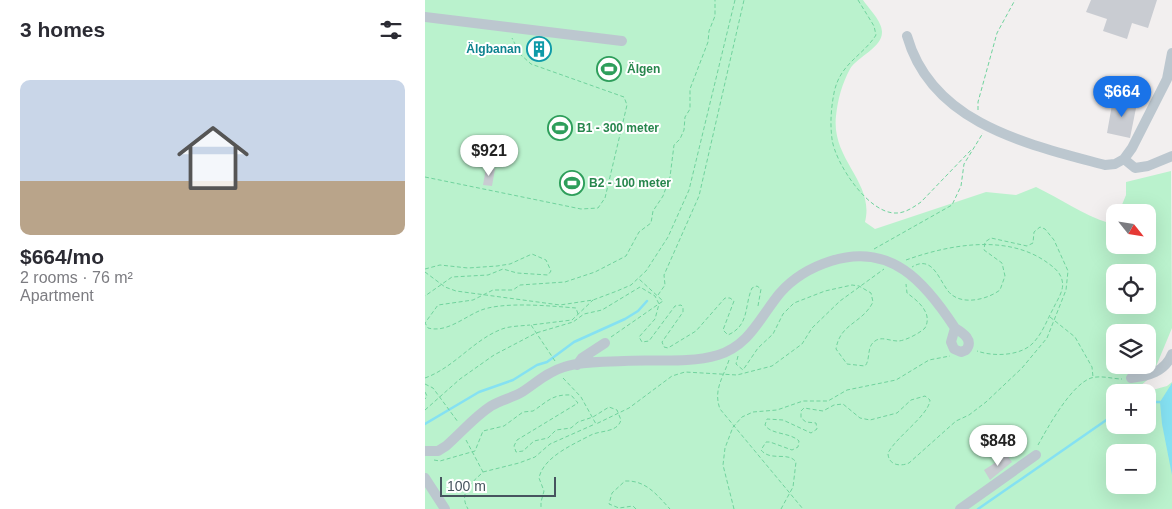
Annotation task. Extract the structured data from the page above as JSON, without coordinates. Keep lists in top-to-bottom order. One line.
{"places":{"building":["Älgbanan"],"sports":["Älgen","B1 - 300 meter","B2 - 100 meter"]},"scale_bar":"100 m","north":"bottom right","page":{"heading":"3 homes","list":[{"name":"$664/mo","note":"2 rooms · 76 m² · Apartment"}],"price":["$664","$921","$848"],"map_buttons":["+","−"],"scale":"100 m"}}
